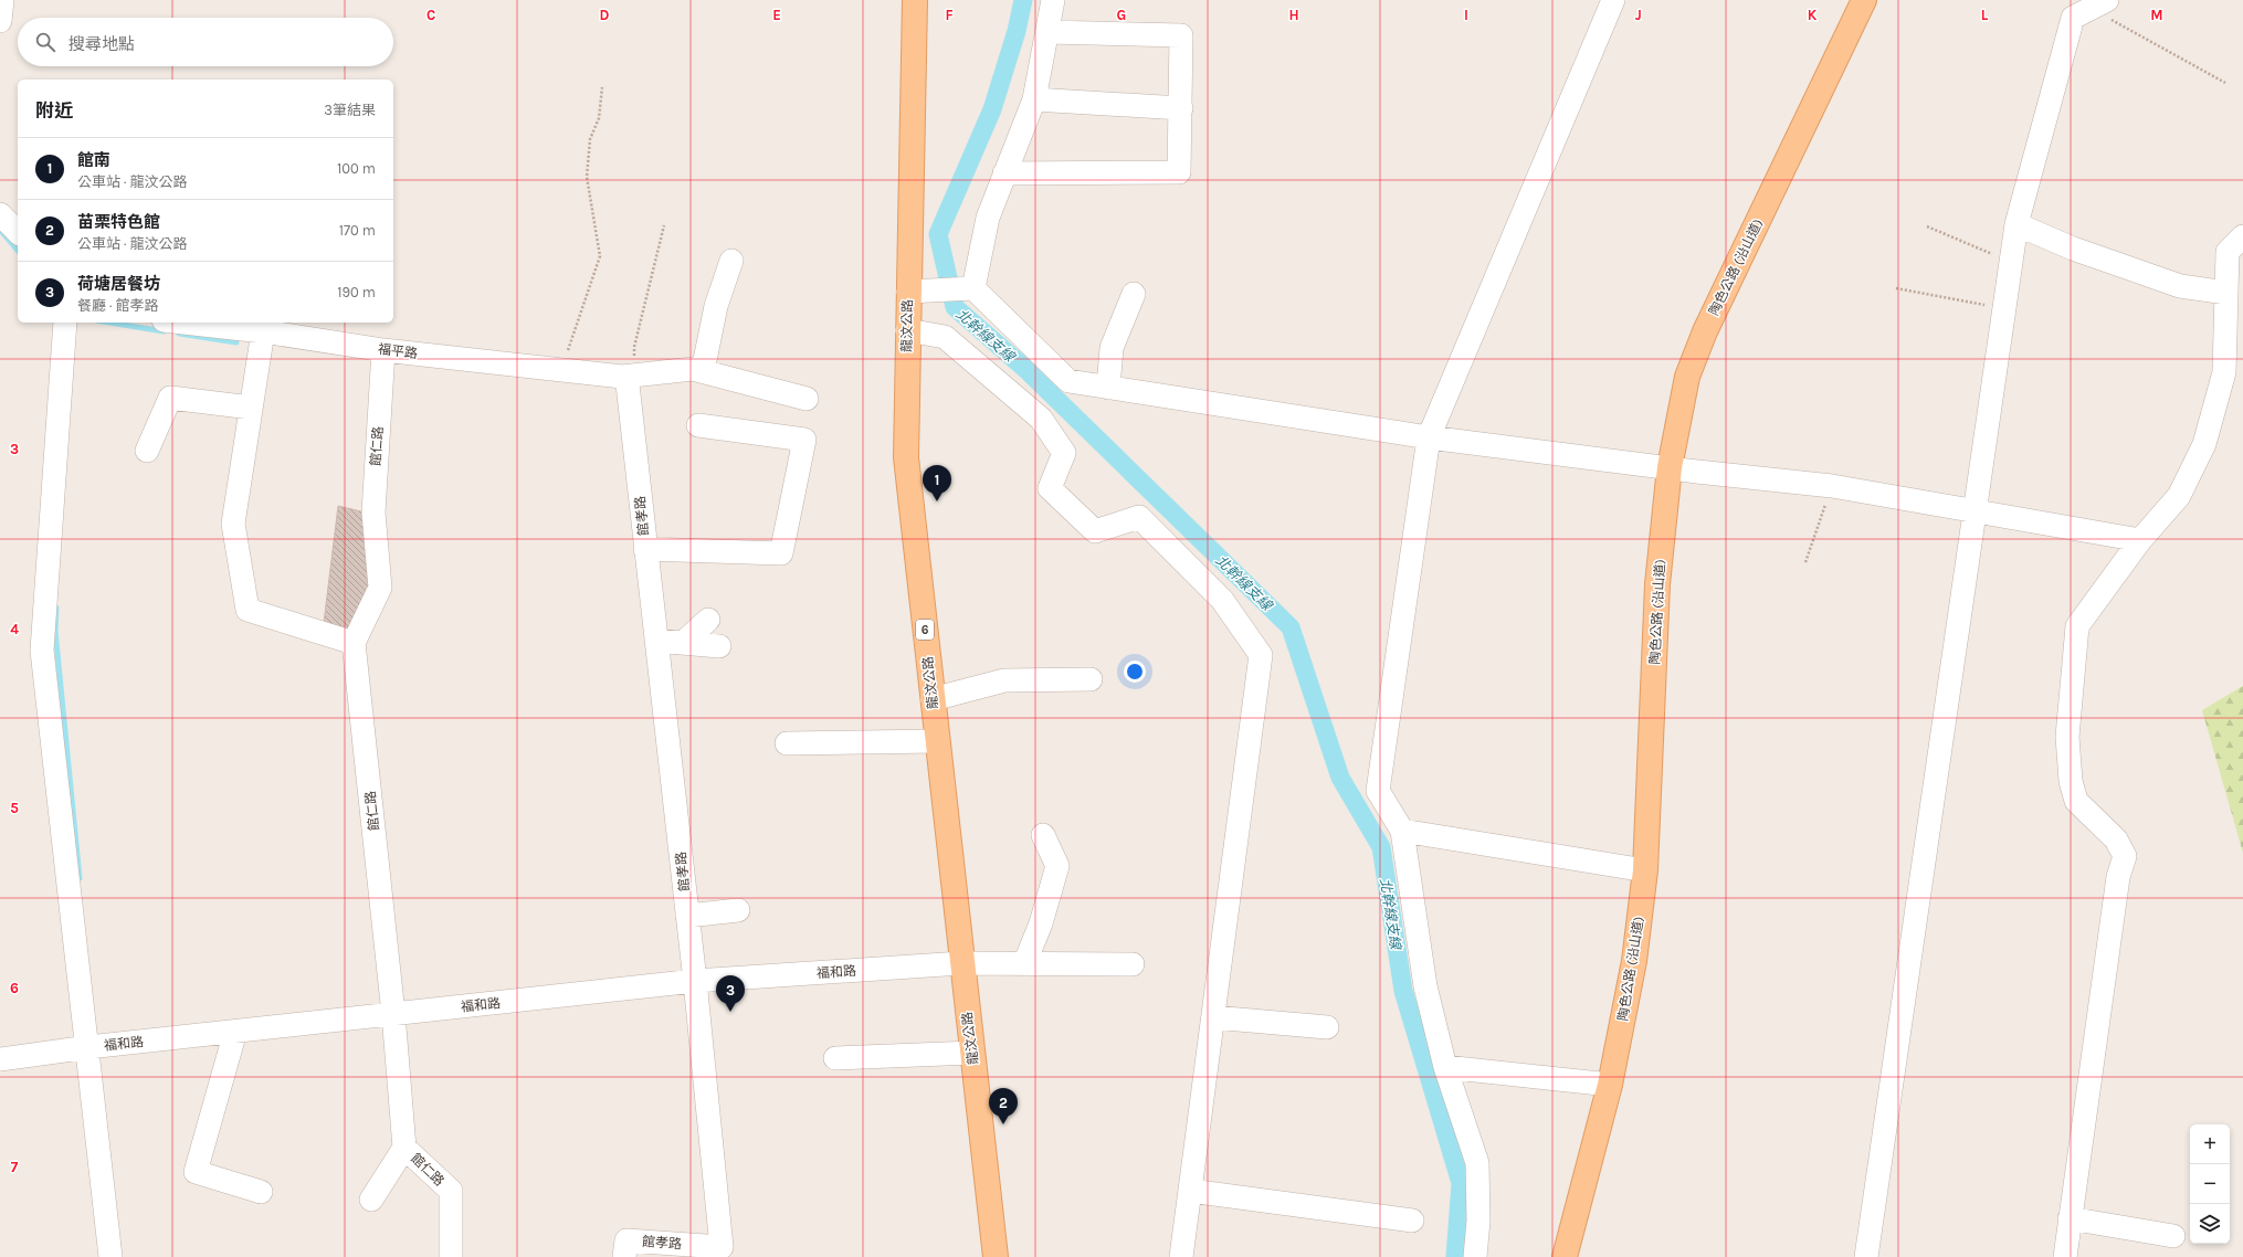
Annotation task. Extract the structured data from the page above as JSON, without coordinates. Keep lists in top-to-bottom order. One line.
{"streets":{"main road":["陶色公路 (沿山道)","龍汶公路","6"],"street":["福平路","館仁路","館孝路","福和路"]},"crossings":[["龍汶公路","福和路"],["福平路","館仁路"],["福平路","館孝路"],["館仁路","福和路"],["館孝路","福和路"]],"water":["北幹線支線"],"page":{"search":"搜尋地點","heading":["附近","3筆結果"],"list":[{"mark":"1","name":"館南","note":"公車站 · 龍汶公路","value":"100 m"},{"mark":"2","name":"苗栗特色館","note":"公車站 · 龍汶公路","value":"170 m"},{"mark":"3","name":"荷塘居餐坊","note":"餐廳 · 館孝路","value":"190 m"}],"pins":["1","3","2"],"map_buttons":["+","−"]},"grid":{"columns":["C","D","E","F","G","H","I","J","K","L","M"],"rows":["3","4","5","6","7"]}}
